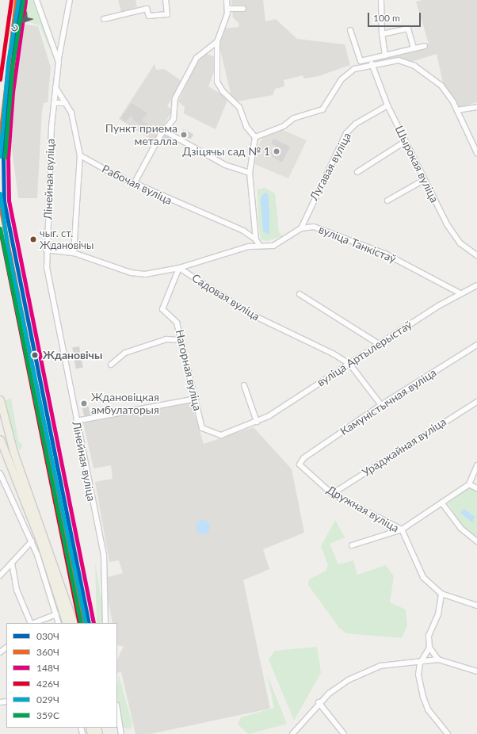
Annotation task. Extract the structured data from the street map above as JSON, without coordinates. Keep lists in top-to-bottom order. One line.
{"streets":{"street":["Шырокая вуліца","Лугавая вуліца","Лінейная вуліца","Рабочая вуліца","вуліца Танкістаў","Садовая вуліца","вуліца Артылерыстаў","Нагорная вуліца","Камуністычная вуліца","Ураджайная вуліца","Дружная вуліца"]},"crossings":[["Шырокая вуліца","Лугавая вуліца"],["Лугавая вуліца","вуліца Танкістаў"],["вуліца Танкістаў","вуліца Артылерыстаў"],["Садовая вуліца","вуліца Артылерыстаў"],["Садовая вуліца","Нагорная вуліца"],["Садовая вуліца","Камуністычная вуліца"],["вуліца Артылерыстаў","Нагорная вуліца"],["Камуністычная вуліца","Дружная вуліца"],["Ураджайная вуліца","Дружная вуліца"]],"places":["Пункт приема металла","Дзіцячы сад № 1","чыг. ст. Ждановічы","Ждановічы","Ждановіцкая амбулаторыя"],"lines":["transit line 030Ч","transit line 360Ч","transit line 426Ч","transit line 029Ч","transit line 148Ч","transit line 359С"],"legend":["030Ч","360Ч","148Ч","426Ч","029Ч","359С"],"scale_bar":"100 m","north":"bottom left"}
